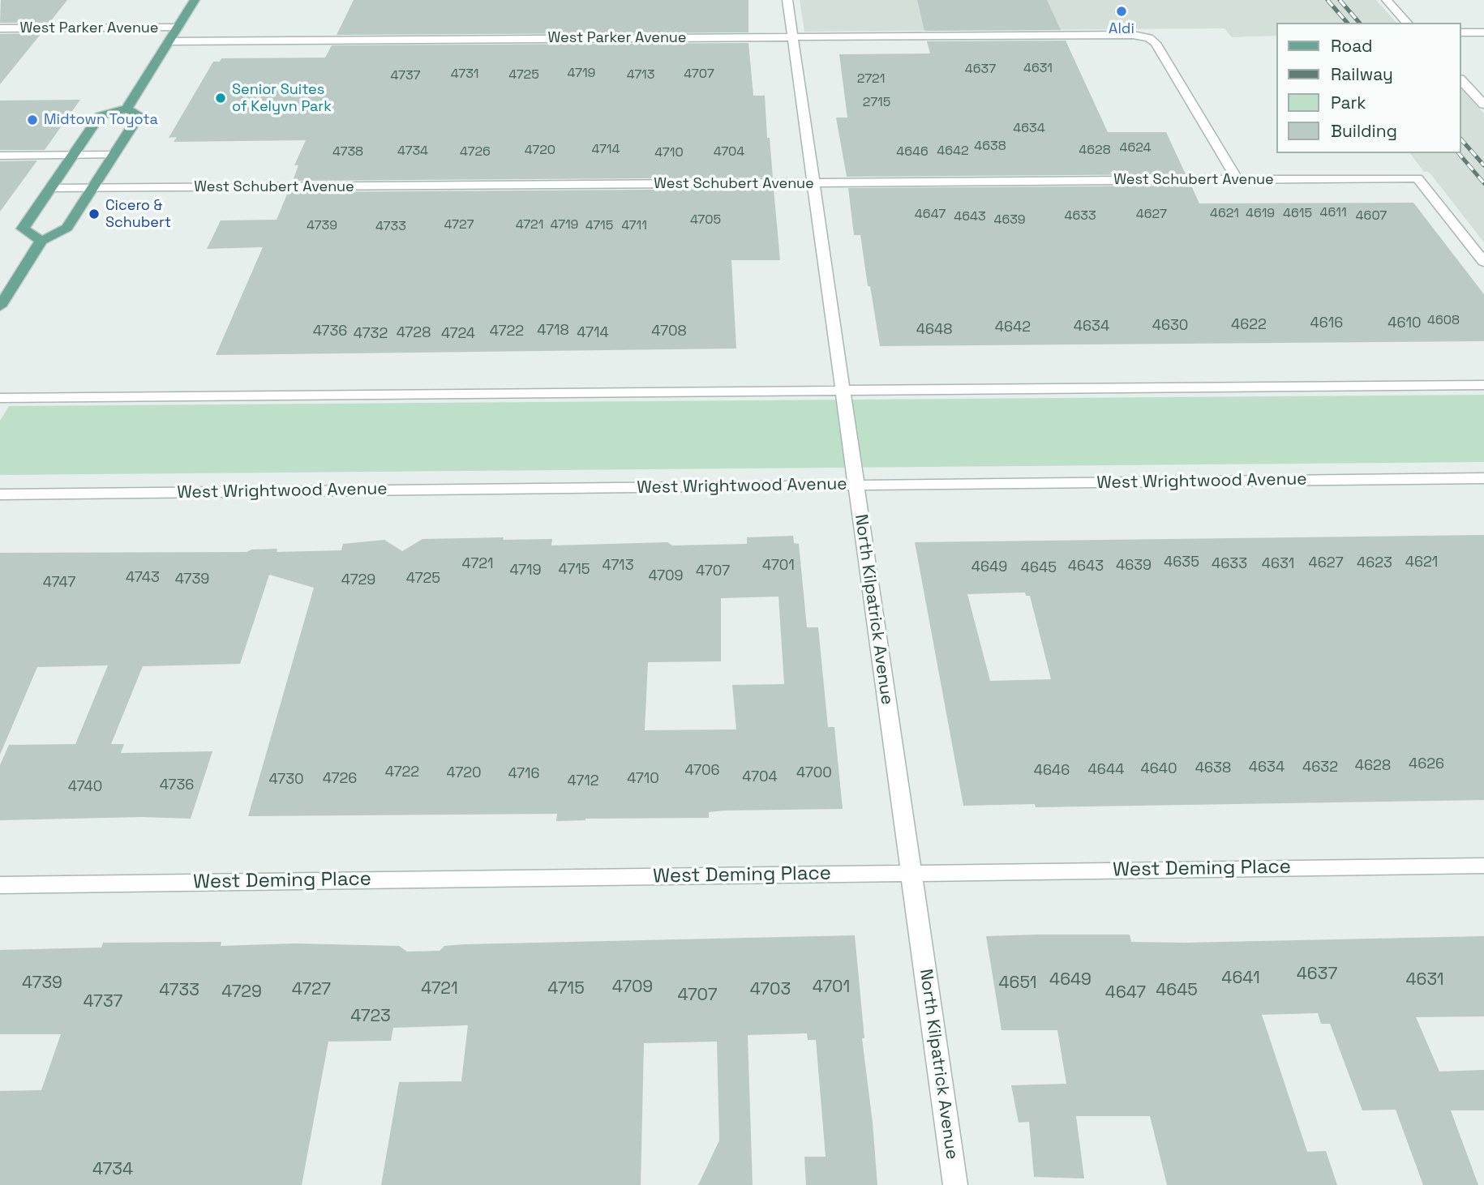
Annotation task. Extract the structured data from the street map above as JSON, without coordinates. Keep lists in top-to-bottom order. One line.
{"streets":{"street":["West Parker Avenue","West Schubert Avenue","West Wrightwood Avenue","North Kilpatrick Avenue","West Deming Place"]},"crossings":[["West Parker Avenue","West Schubert Avenue"],["West Parker Avenue","North Kilpatrick Avenue"],["West Schubert Avenue","North Kilpatrick Avenue"],["West Wrightwood Avenue","North Kilpatrick Avenue"],["North Kilpatrick Avenue","West Deming Place"]],"places":["Aldi","Senior Suites of Kelyvn Park","Midtown Toyota","Cicero & Schubert"],"house_numbers":["4631","4637","4719","4731","4707","4725","4713","4737","2721","2715","4634","4638","4624","4714","4720","4628","4734","4642","4738","4726","4704","4646","4710","4611","4621","4619","4615","4647","4627","4633","4607","4643","4705","4639","4727","4721","4719","4739","4715","4711","4733","4608","4616","4610","4622","4630","4634","4642","4648","4718","4736","4722","4708","4728","4714","4732","4724","4635","4621","4627","4623","4721","4633","4631","4713","4701","4639","4643","4649","4645","4715","4719","4707","4709","4743","4725","4739","4729","4747","4626","4628","4634","4632","4638","4640","4644","4706","4646","4722","4720","4700","4716","4704","4726","4710","4730","4712","4736","4740","4637","4641","4649","4631","4739","4651","4709","4701","4721","4715","4727","4703","4733","4645","4729","4647","4707","4737","4723","4734"],"legend":["Road","Railway","Park","Building"]}
